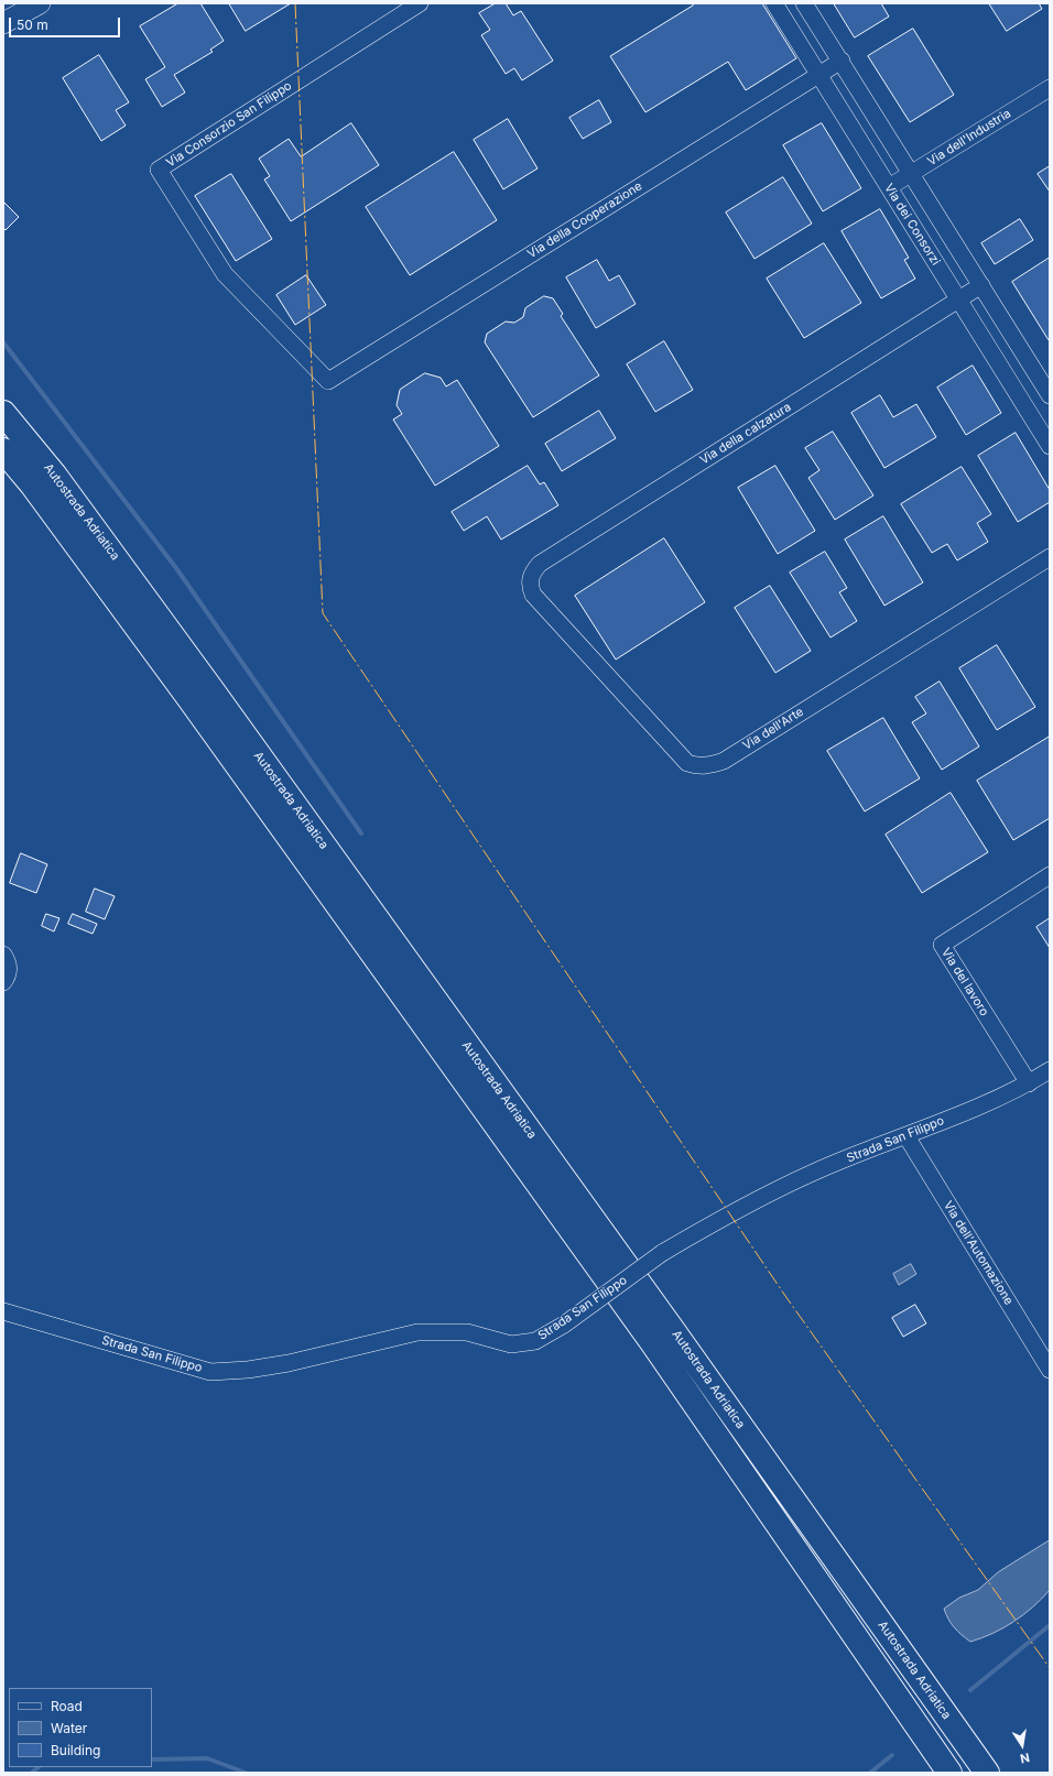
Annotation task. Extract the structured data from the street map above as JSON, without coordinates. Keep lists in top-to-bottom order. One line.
{"streets":{"highway":["Autostrada Adriatica"],"street":["Via Consorzio San Filippo","Via dell'Industria","Via della Cooperazione","Via dei Consorzi","Via della calzatura","Via dell'Arte","Via del lavoro","Strada San Filippo","Via dell'Automazione"]},"crossings":[["Via Consorzio San Filippo","Via della Cooperazione"],["Via dell'Industria","Via dei Consorzi"],["Via della Cooperazione","Via dei Consorzi"],["Via dei Consorzi","Via della calzatura"],["Via della calzatura","Via dell'Arte"],["Via del lavoro","Strada San Filippo"],["Strada San Filippo","Via dell'Automazione"]],"legend":["Road","Water","Building"],"scale_bar":"50 m","north":"bottom"}
